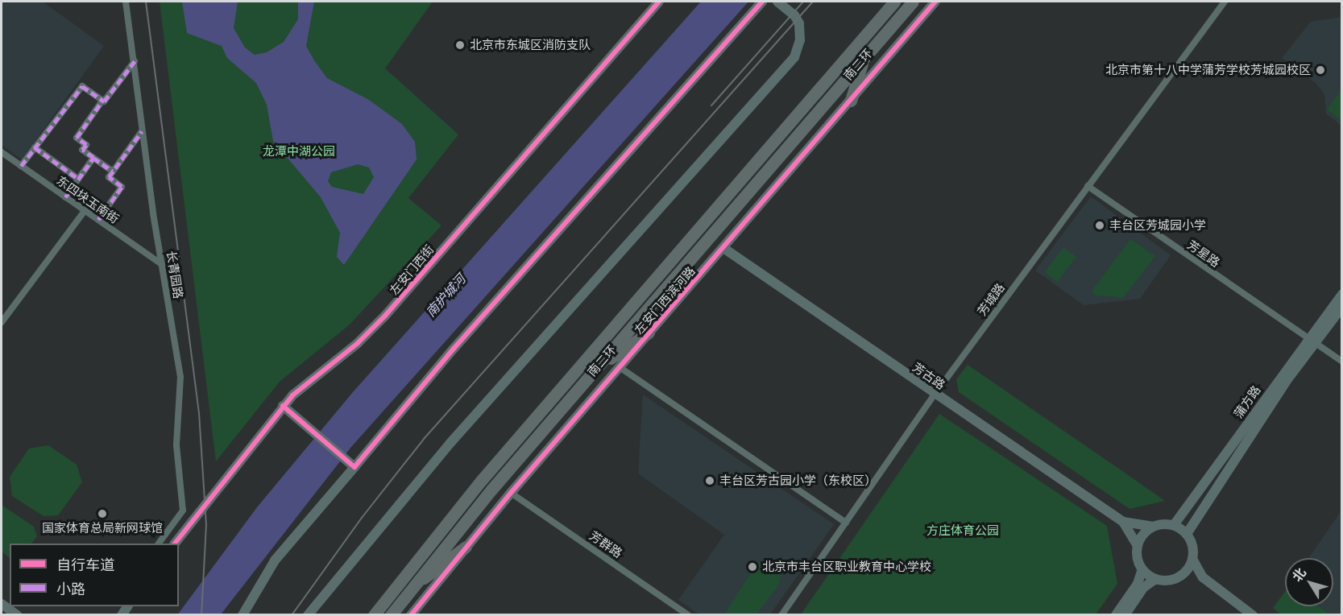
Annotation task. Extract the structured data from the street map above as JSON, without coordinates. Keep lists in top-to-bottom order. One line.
{"streets":{"highway":["南二环"],"street":["东四块玉南街","芳星路","左安门西街","长青园路","芳城路","左安门西滨河路","芳古路","蒲方路","芳群路"]},"crossings":[["东四块玉南街","长青园路"],["芳星路","芳城路"],["芳星路","蒲方路"],["芳城路","芳古路"],["左安门西滨河路","芳古路"],["左安门西滨河路","芳群路"]],"water":["南护城河"],"parks":["龙潭中湖公园","方庄体育公园"],"places":["北京市东城区消防支队","北京市第十八中学蒲芳学校芳城园校区","丰台区芳城园小学","丰台区芳古园小学（东校区）","国家体育总局新网球馆","北京市丰台区职业教育中心学校"],"legend":["自行车道","小路"],"north":"top left"}
